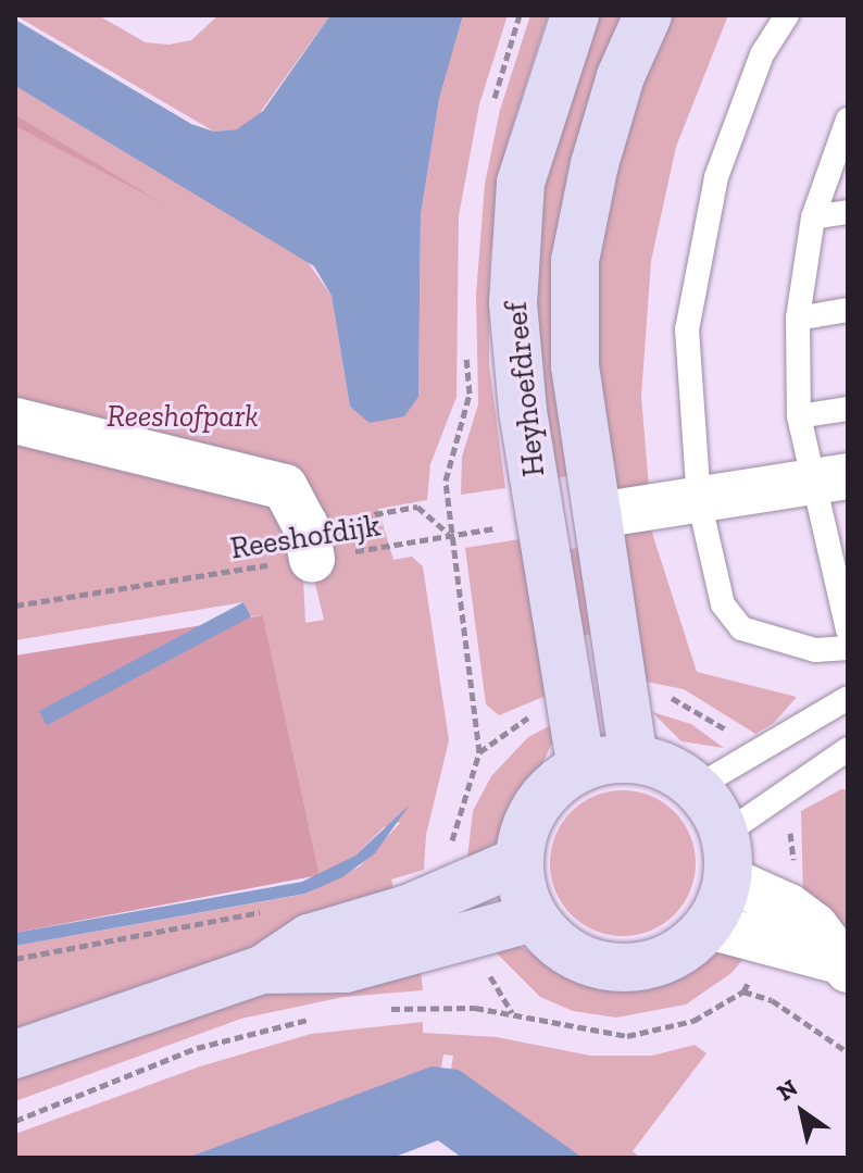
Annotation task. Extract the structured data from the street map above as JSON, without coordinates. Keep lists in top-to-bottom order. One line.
{"streets":{"street":["Heyhoefdreef"],"path":["Reeshofdijk"]},"parks":["Reeshofpark"],"north":"top left"}
